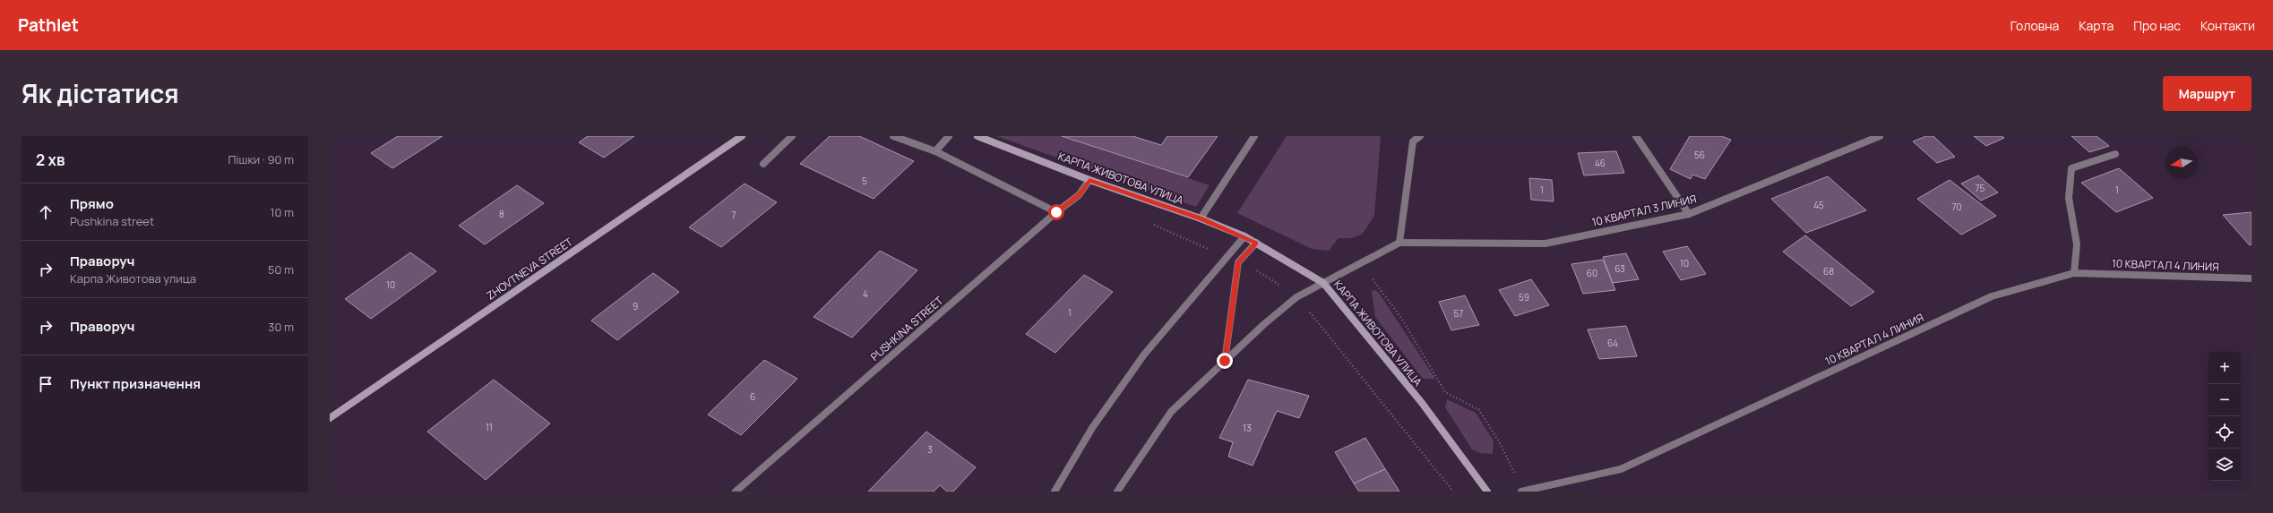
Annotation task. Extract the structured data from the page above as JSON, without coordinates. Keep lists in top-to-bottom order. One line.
{"streets":{"main road":["КАРПА ЖИВОТОВА УЛИЦА","ZHOVTNEVA STREET"],"street":["10 КВАРТАЛ 3 ЛИНИЯ","10 КВАРТАЛ 4 ЛИНИЯ","PUSHKINA STREET"]},"crossings":[["КАРПА ЖИВОТОВА УЛИЦА","PUSHKINA STREET"]],"house_numbers":["56","46","5","75","1","1","45","70","8","7","10","63","68","60","10","4","59","9","1","57","64","6","11","13","3"],"north":"left","page":{"header":"Pathlet","nav":["Головна","Карта","Про нас","Контакти"],"title":"Як дістатися","buttons":"Маршрут","heading":["2 хв","Пішки · 90 m"],"list":[["Прямо","Pushkina street","10 m"],["Праворуч","Карпа Животова улица","50 m"],["Праворуч","30 m"],"Пункт призначення"],"map_buttons":["+","−"]}}
